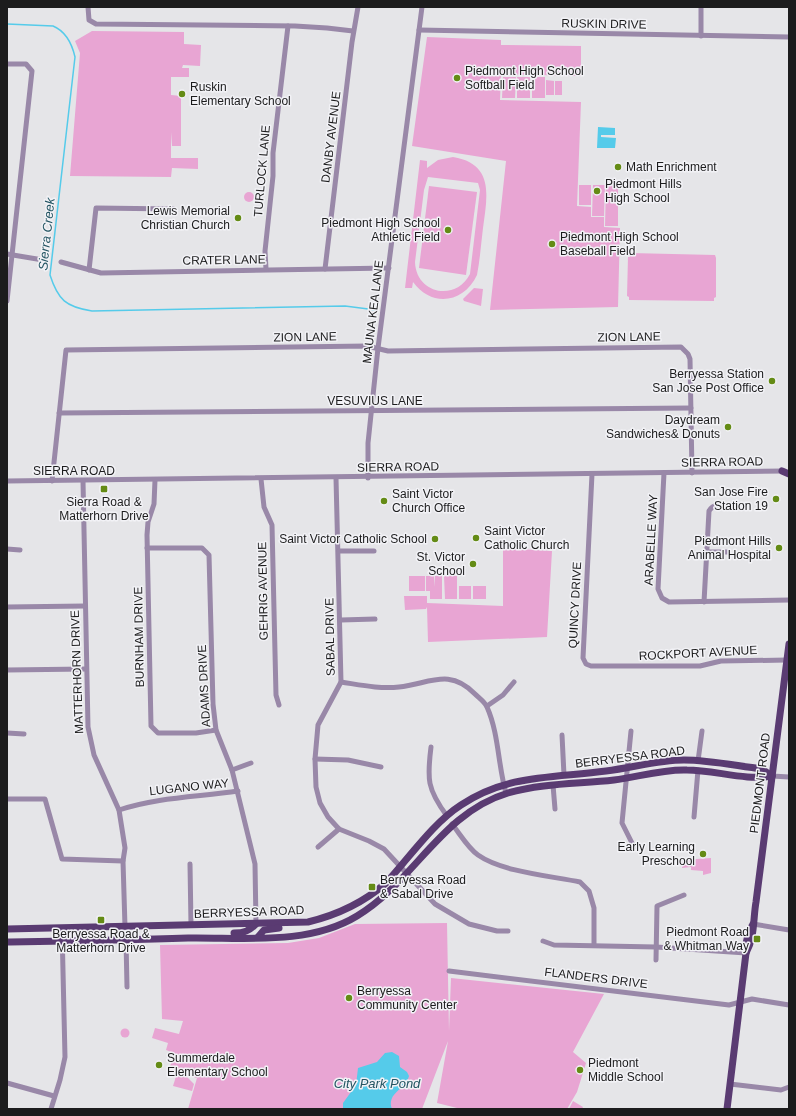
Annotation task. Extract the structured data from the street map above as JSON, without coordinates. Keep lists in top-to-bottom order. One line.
{"streets":{"main road":["BERRYESSA ROAD","PIEDMONT ROAD"],"street":["RUSKIN DRIVE","DANBY AVENUE","TURLOCK LANE","CRATER LANE","MAUNA KEA LANE","ZION LANE","VESUVIUS LANE","SIERRA ROAD","ARABELLE WAY","GEHRIG AVENUE","QUINCY DRIVE","BURNHAM DRIVE","SABAL DRIVE","ROCKPORT AVENUE","MATTERHORN DRIVE","ADAMS DRIVE","LUGANO WAY","FLANDERS DRIVE"]},"crossings":[["RUSKIN DRIVE","MAUNA KEA LANE"],["DANBY AVENUE","CRATER LANE"],["TURLOCK LANE","CRATER LANE"],["CRATER LANE","MAUNA KEA LANE"],["MAUNA KEA LANE","ZION LANE"],["MAUNA KEA LANE","VESUVIUS LANE"],["MAUNA KEA LANE","SIERRA ROAD"],["ZION LANE","VESUVIUS LANE"],["ZION LANE","SIERRA ROAD"],["SIERRA ROAD","ARABELLE WAY"],["SIERRA ROAD","GEHRIG AVENUE"],["SIERRA ROAD","QUINCY DRIVE"],["SIERRA ROAD","BURNHAM DRIVE"],["SIERRA ROAD","SABAL DRIVE"],["SIERRA ROAD","MATTERHORN DRIVE"],["QUINCY DRIVE","ROCKPORT AVENUE"],["BURNHAM DRIVE","ADAMS DRIVE"],["SABAL DRIVE","BERRYESSA ROAD"],["ROCKPORT AVENUE","PIEDMONT ROAD"],["MATTERHORN DRIVE","BERRYESSA ROAD"],["MATTERHORN DRIVE","LUGANO WAY"],["ADAMS DRIVE","BERRYESSA ROAD"],["ADAMS DRIVE","LUGANO WAY"],["BERRYESSA ROAD","PIEDMONT ROAD"],["PIEDMONT ROAD","FLANDERS DRIVE"]],"water":["Sierra Creek","City Park Pond"],"places":{"other":["Piedmont High School Softball Field","Ruskin Elementary School","Math Enrichment","Piedmont Hills High School","Lewis Memorial Christian Church","Piedmont High School Athletic Field","Piedmont High School Baseball Field","Berryessa Station San Jose Post Office","Daydream Sandwiches& Donuts","San Jose Fire Station 19","Saint Victor Church Office","Saint Victor Catholic Church","Saint Victor Catholic School","Piedmont Hills Animal Hospital","St. Victor School","Early Learning Preschool","Berryessa Community Center","Summerdale Elementary School","Piedmont Middle School"],"transit":["Sierra Road & Matterhorn Drive","Berryessa Road & Sabal Drive","Berryessa Road & Matterhorn Drive","Piedmont Road & Whitman Way"]}}
